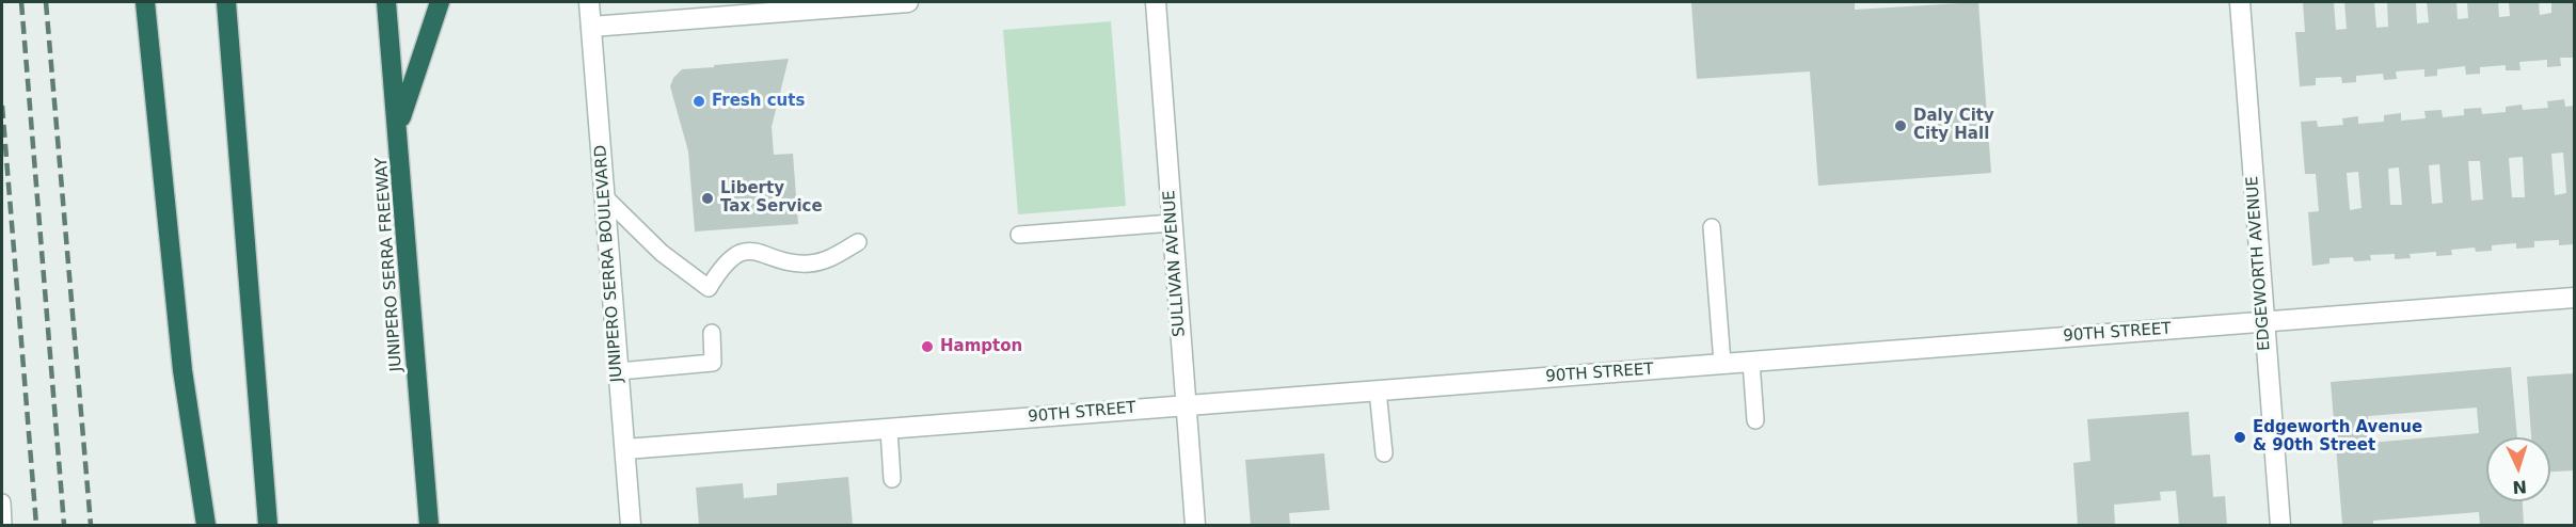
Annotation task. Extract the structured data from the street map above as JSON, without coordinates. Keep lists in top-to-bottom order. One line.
{"streets":{"highway":["JUNIPERO SERRA FREEWAY"],"street":["JUNIPERO SERRA BOULEVARD","SULLIVAN AVENUE","EDGEWORTH AVENUE","90TH STREET"]},"crossings":[["JUNIPERO SERRA BOULEVARD","90TH STREET"],["SULLIVAN AVENUE","90TH STREET"],["EDGEWORTH AVENUE","90TH STREET"]],"places":["Fresh cuts","Daly City City Hall","Liberty Tax Service","Hampton","Edgeworth Avenue & 90th Street"],"north":"bottom"}
